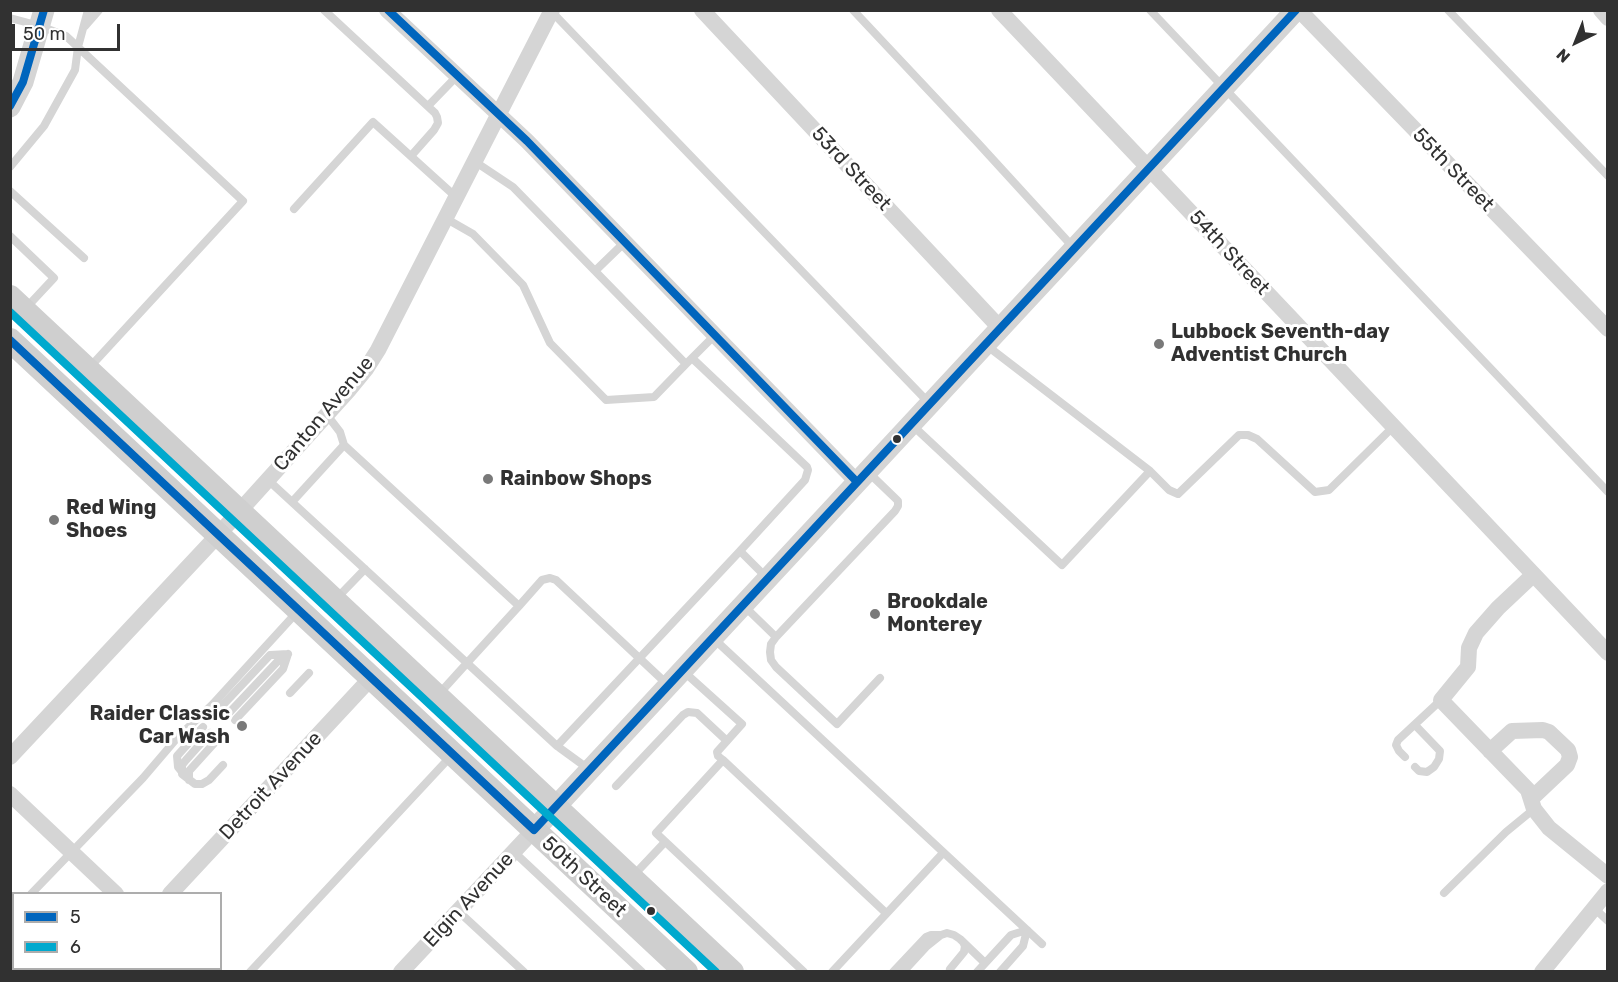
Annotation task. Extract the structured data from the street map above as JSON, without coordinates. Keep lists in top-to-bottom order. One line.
{"streets":{"main road":["50th Street"],"street":["53rd Street","55th Street","54th Street","Canton Avenue","Detroit Avenue","Elgin Avenue"]},"crossings":[["53rd Street","Elgin Avenue"],["55th Street","Elgin Avenue"],["54th Street","Elgin Avenue"],["Canton Avenue","50th Street"],["Detroit Avenue","50th Street"],["50th Street","Elgin Avenue"]],"places":["Lubbock Seventh-day Adventist Church","Rainbow Shops","Red Wing Shoes","Brookdale Monterey","Raider Classic Car Wash"],"lines":["transit line 5","transit line 6"],"legend":["5","6"],"scale_bar":"50 m","north":"bottom left"}
